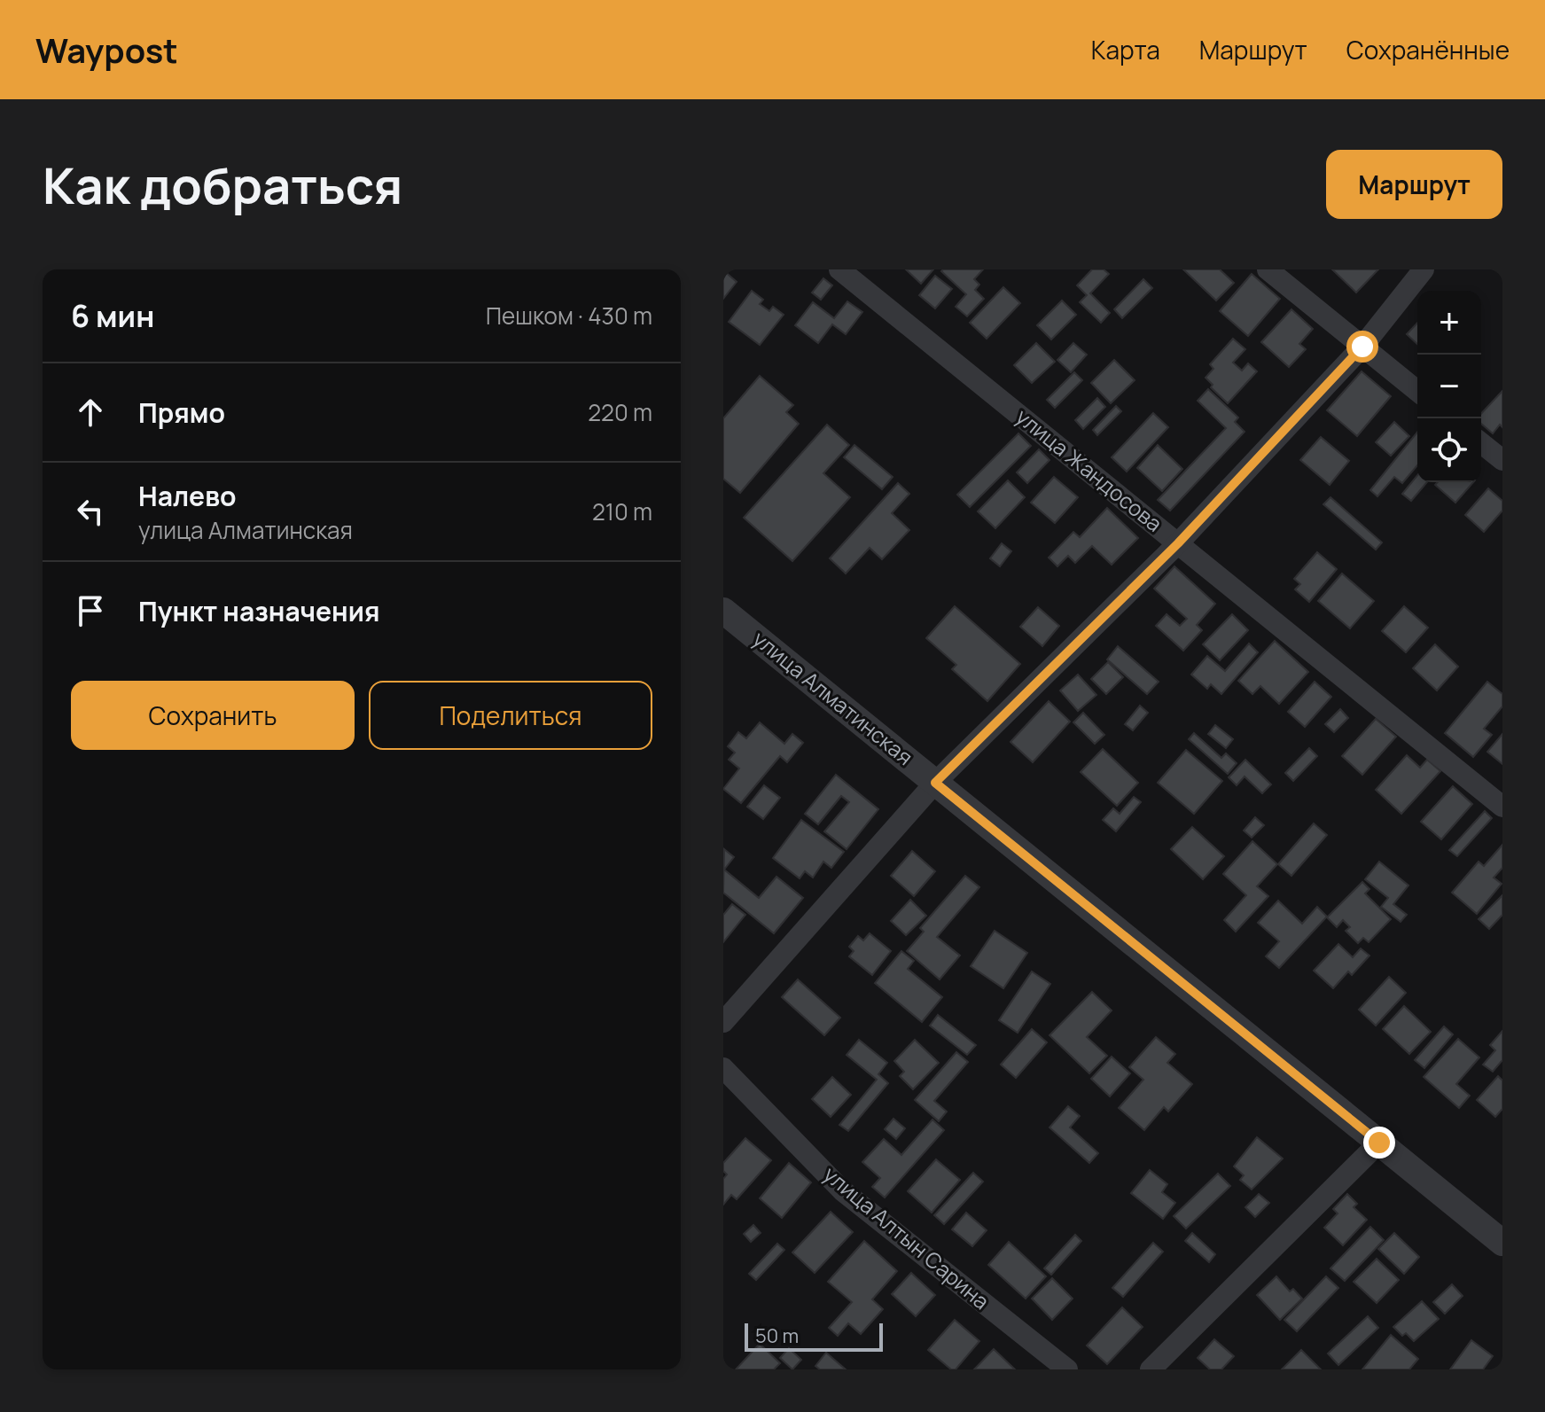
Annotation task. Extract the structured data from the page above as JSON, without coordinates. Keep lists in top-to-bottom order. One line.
{"streets":{"street":["улица Жандосова","улица Алматинская","улица Алтын Сарина"]},"scale_bar":"50 m","page":{"header":"Waypost","nav":["Карта","Маршрут","Сохранённые"],"buttons":["Маршрут",["Сохранить","Поделиться"]],"title":"Как добраться","heading":["6 мин","Пешком · 430 m"],"map_buttons":["+","−"],"list":[["Прямо","220 m"],["Налево","улица Алматинская","210 m"],"Пункт назначения"],"scale":"50 m"}}
